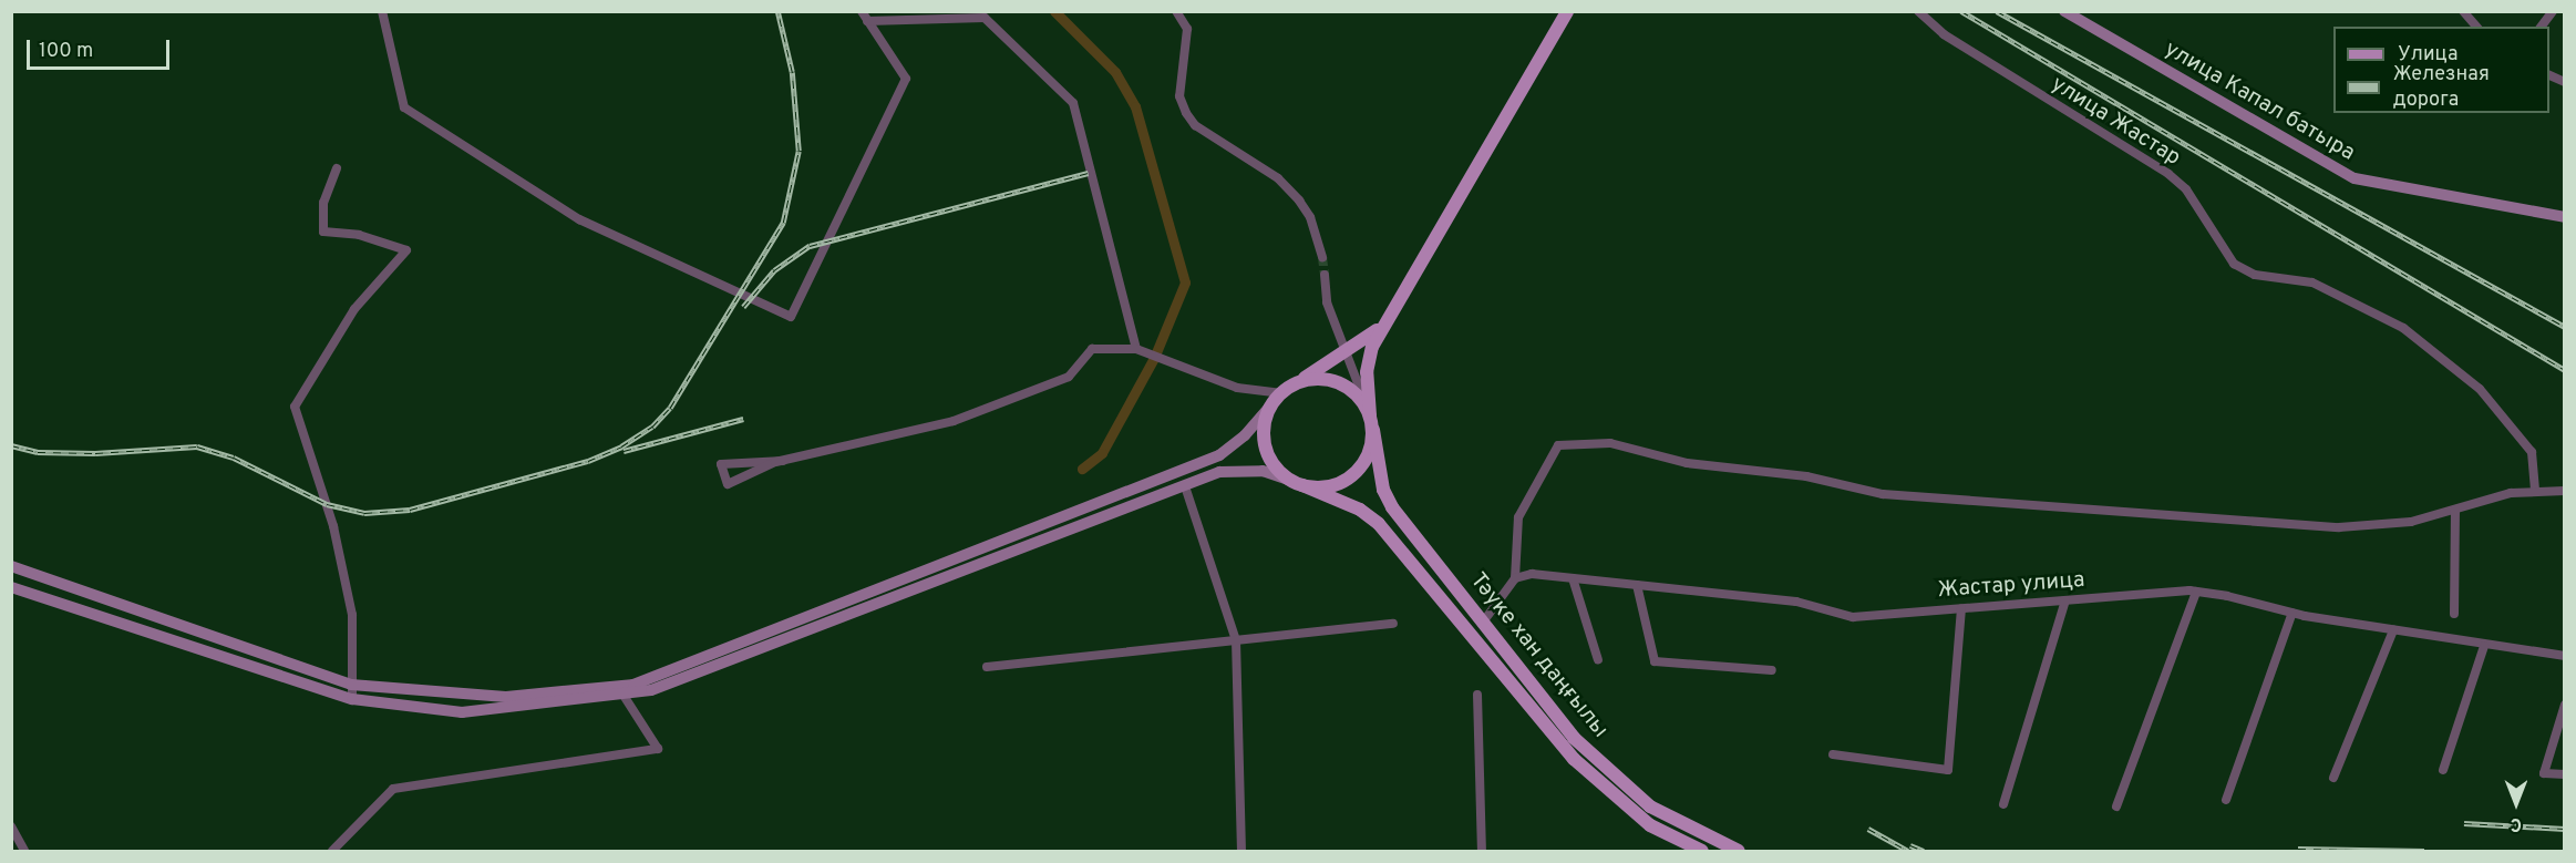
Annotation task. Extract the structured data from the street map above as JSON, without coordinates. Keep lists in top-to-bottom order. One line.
{"streets":{"main road":["улица Капал батыра","Тәуке хан даңғылы"],"street":["улица Жастар","Жастар улица"]},"legend":["Улица","Железная дорога"],"scale_bar":"100 m","north":"bottom"}
